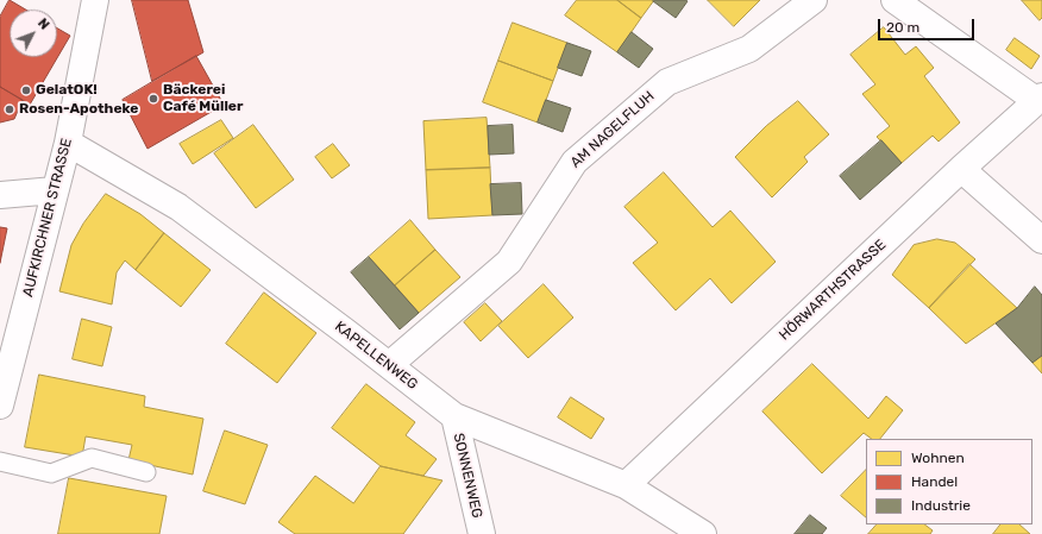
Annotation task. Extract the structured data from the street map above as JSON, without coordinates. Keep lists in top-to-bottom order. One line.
{"streets":{"street":["AM NAGELFLUH","AUFKIRCHNER STRASSE","HÖRWARTHSTRASSE","KAPELLENWEG","SONNENWEG"]},"crossings":[["AM NAGELFLUH","KAPELLENWEG"],["AUFKIRCHNER STRASSE","KAPELLENWEG"],["HÖRWARTHSTRASSE","KAPELLENWEG"],["KAPELLENWEG","SONNENWEG"]],"places":["GelatOK!","Bäckerei Café Müller","Rosen-Apotheke"],"legend":["Wohnen","Handel","Industrie"],"scale_bar":"20 m","north":"top right"}
